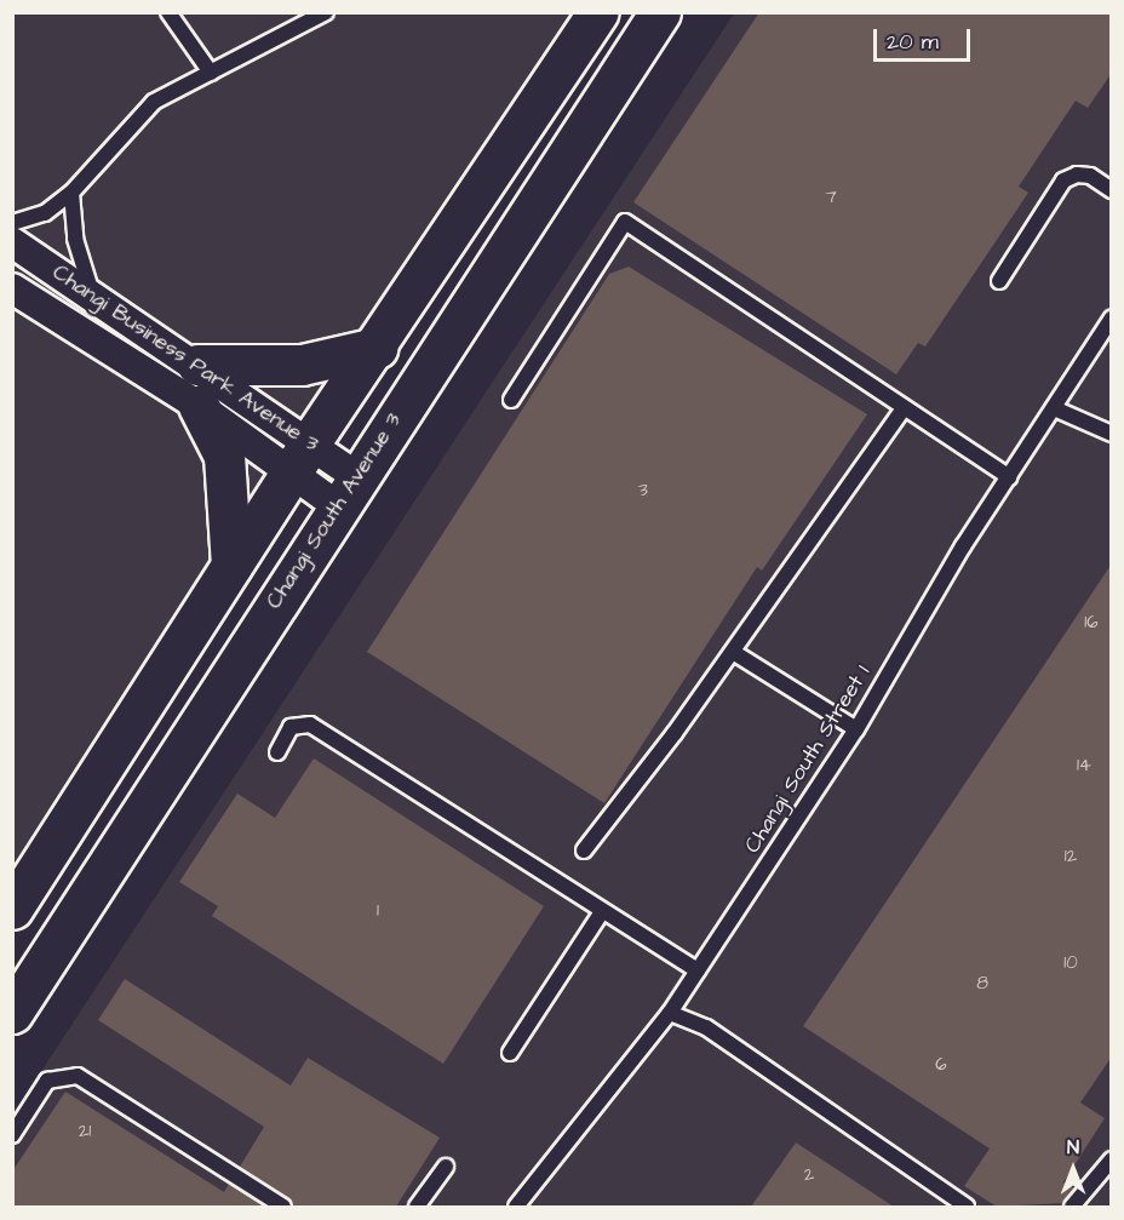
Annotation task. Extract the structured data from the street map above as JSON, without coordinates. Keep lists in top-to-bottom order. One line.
{"streets":{"street":["Changi Business Park Avenue 3","Changi South Avenue 3"],"lane":["Changi South Street 1"]},"crossings":[["Changi Business Park Avenue 3","Changi South Avenue 3"]],"house_numbers":["7","3","16","14","12","1","10","8","6","21","2"],"scale_bar":"20 m","north":"top"}
